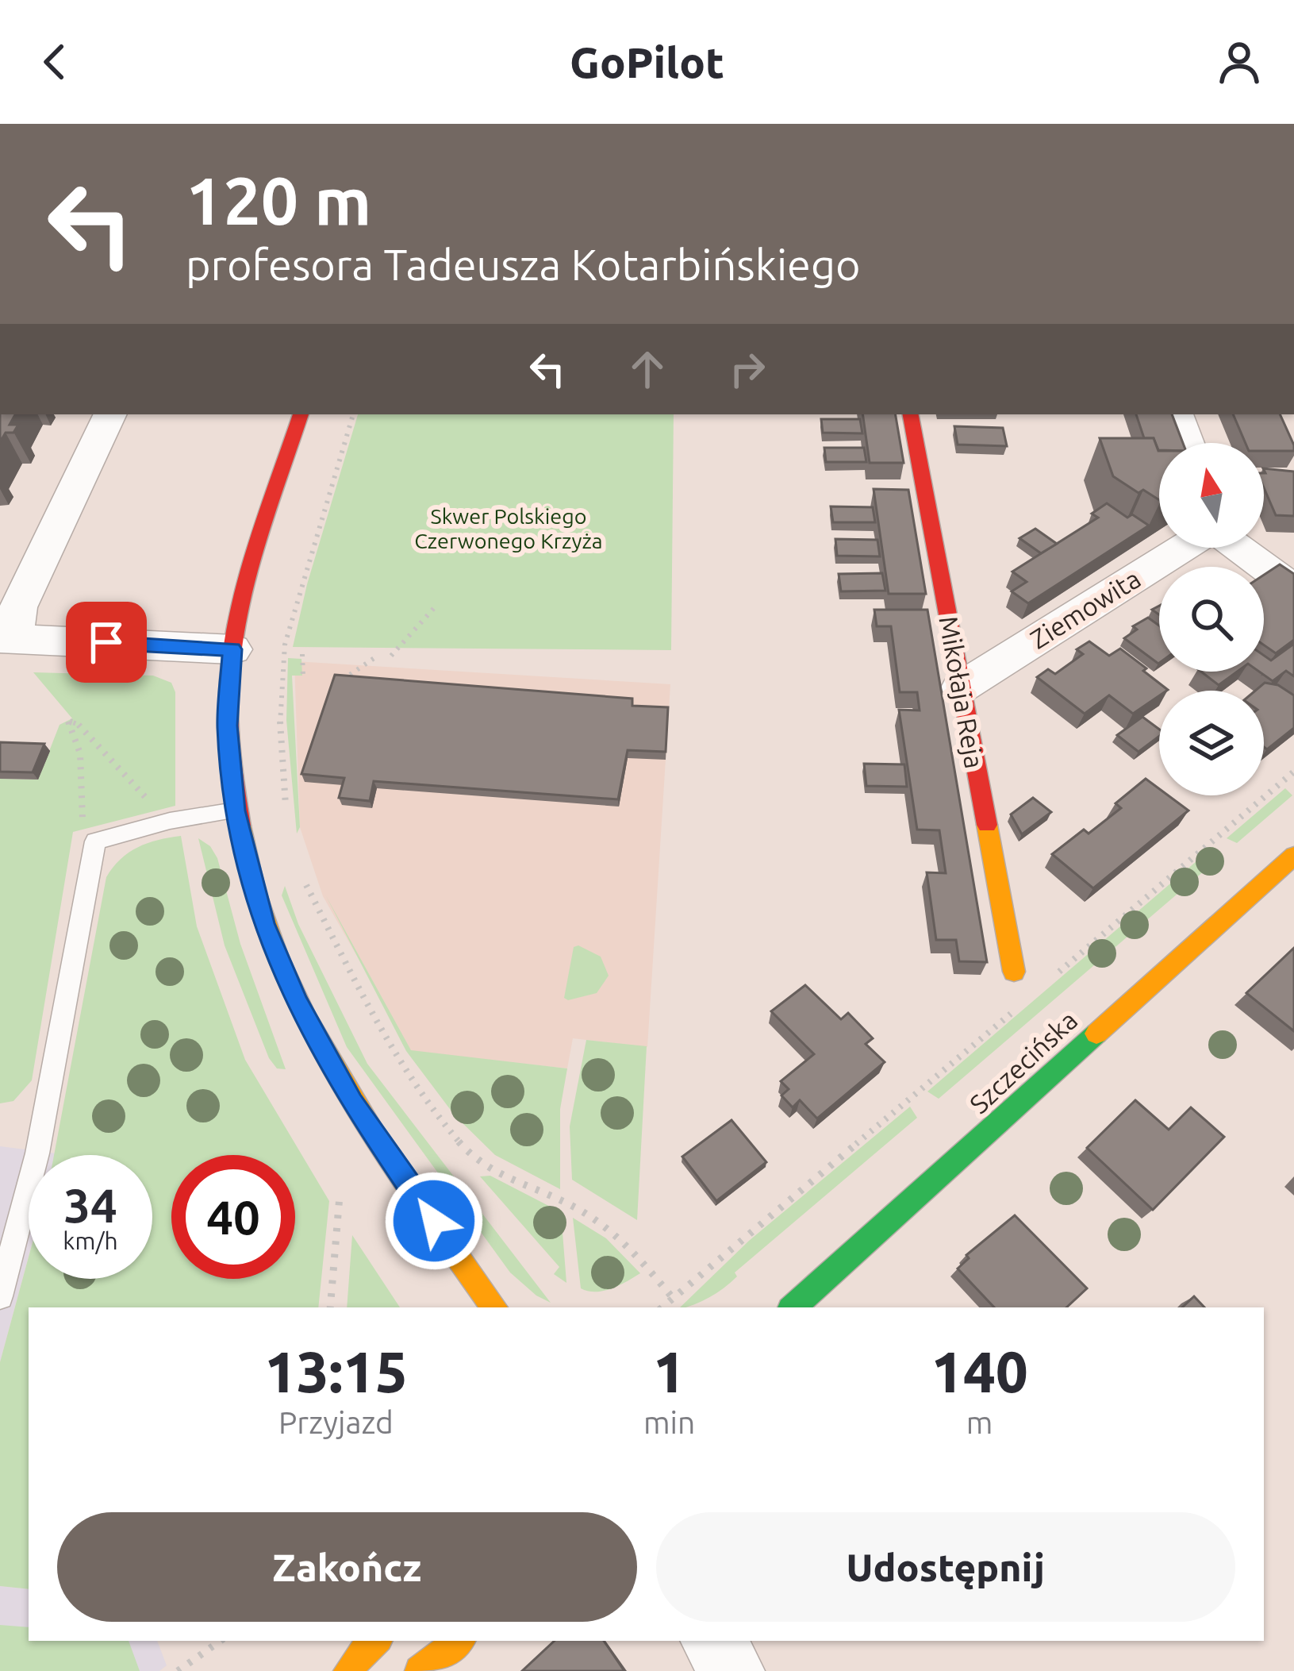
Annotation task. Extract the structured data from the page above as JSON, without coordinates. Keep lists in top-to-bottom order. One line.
{"streets":{"street":["Ziemowita","Mikołaja Reja","Szczecińska"]},"crossings":[["Ziemowita","Mikołaja Reja"]],"parks":["Skwer Polskiego Czerwonego Krzyża"],"north":"top","page":{"header":"GoPilot","turn":["120 m","profesora Tadeusza Kotarbińskiego"],"speed":"34 km/h","limit":"40","eta":["13:15","Przyjazd","1","min","140","m"],"buttons":["Zakończ","Udostępnij"]}}
